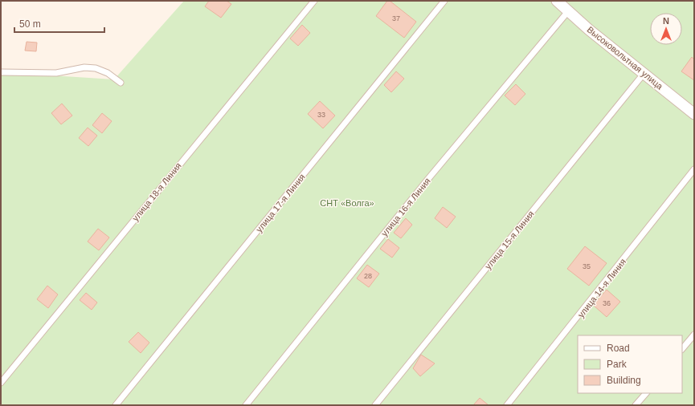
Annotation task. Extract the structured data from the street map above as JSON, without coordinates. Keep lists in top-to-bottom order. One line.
{"streets":{"street":["Высоковольтная улица"],"lane":["улица 18-я Линия","улица 17-я Линия","улица 16-я Линия","улица 15-я Линия","улица 14-я Линия"]},"crossings":[["Высоковольтная улица","улица 16-я Линия"],["Высоковольтная улица","улица 15-я Линия"]],"parks":["СНТ «Волга»"],"house_numbers":["37","33","35","28","36"],"legend":["Road","Park","Building"],"scale_bar":"50 m","north":"top"}
